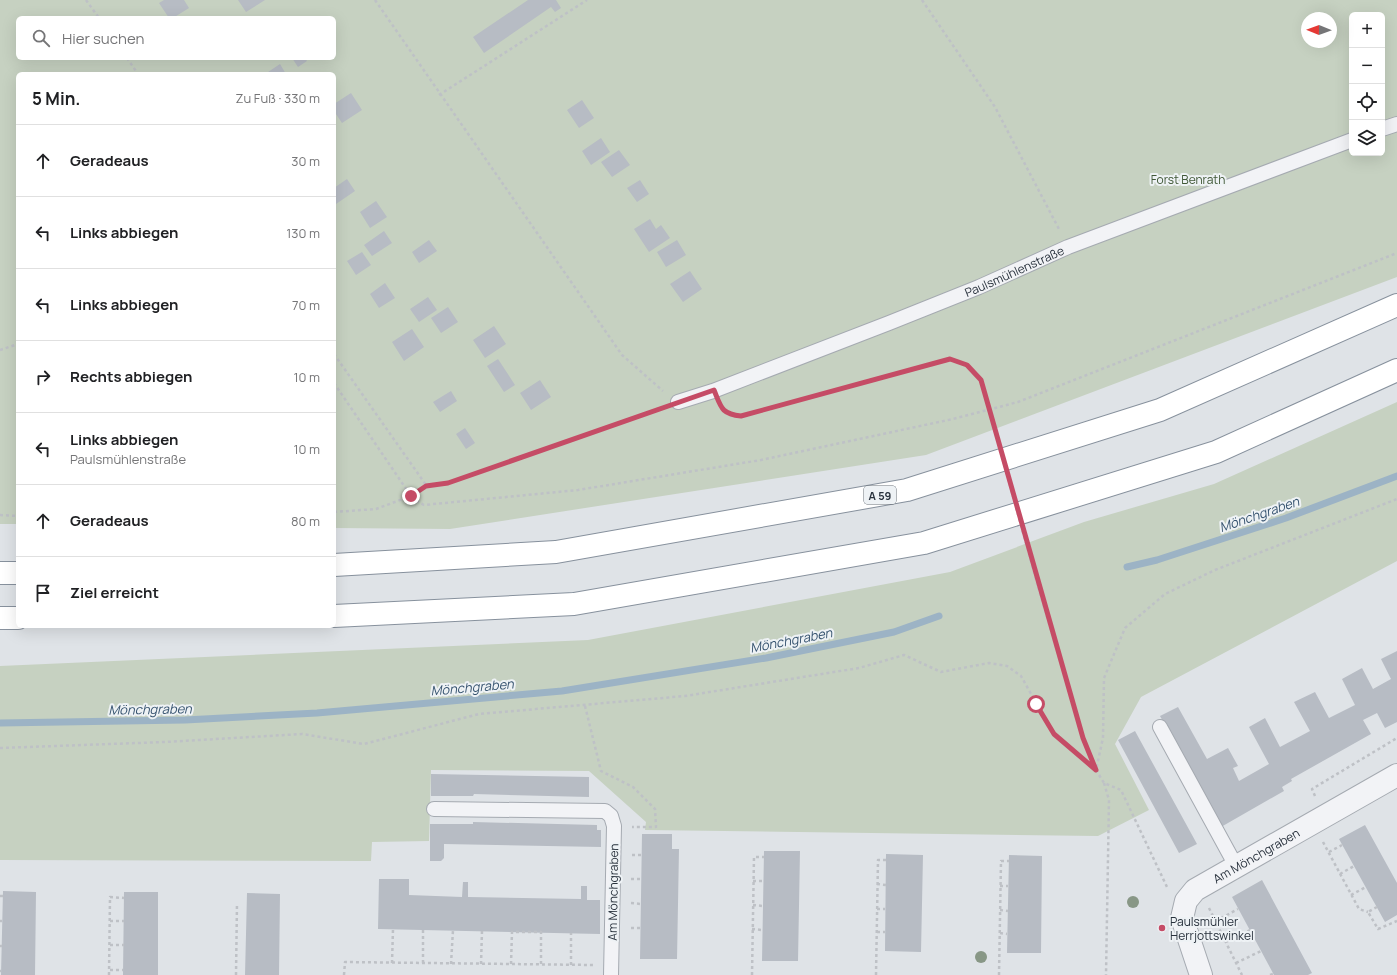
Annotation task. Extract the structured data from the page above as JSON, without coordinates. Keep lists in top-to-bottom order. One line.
{"streets":{"highway":["A 59"],"street":["Am Mönchgraben"],"lane":["Paulsmühlenstraße"]},"water":["Mönchgraben"],"parks":["Forst Benrath"],"places":["Paulsmühler Herrjottswinkel"],"north":"left","page":{"map_buttons":["+","−"],"search":"Hier suchen","heading":["5 Min.","Zu Fuß · 330 m"],"list":[["Geradeaus","30 m"],["Links abbiegen","130 m"],["Links abbiegen","70 m"],["Rechts abbiegen","10 m"],["Links abbiegen","Paulsmühlenstraße","10 m"],["Geradeaus","80 m"],"Ziel erreicht"]}}
